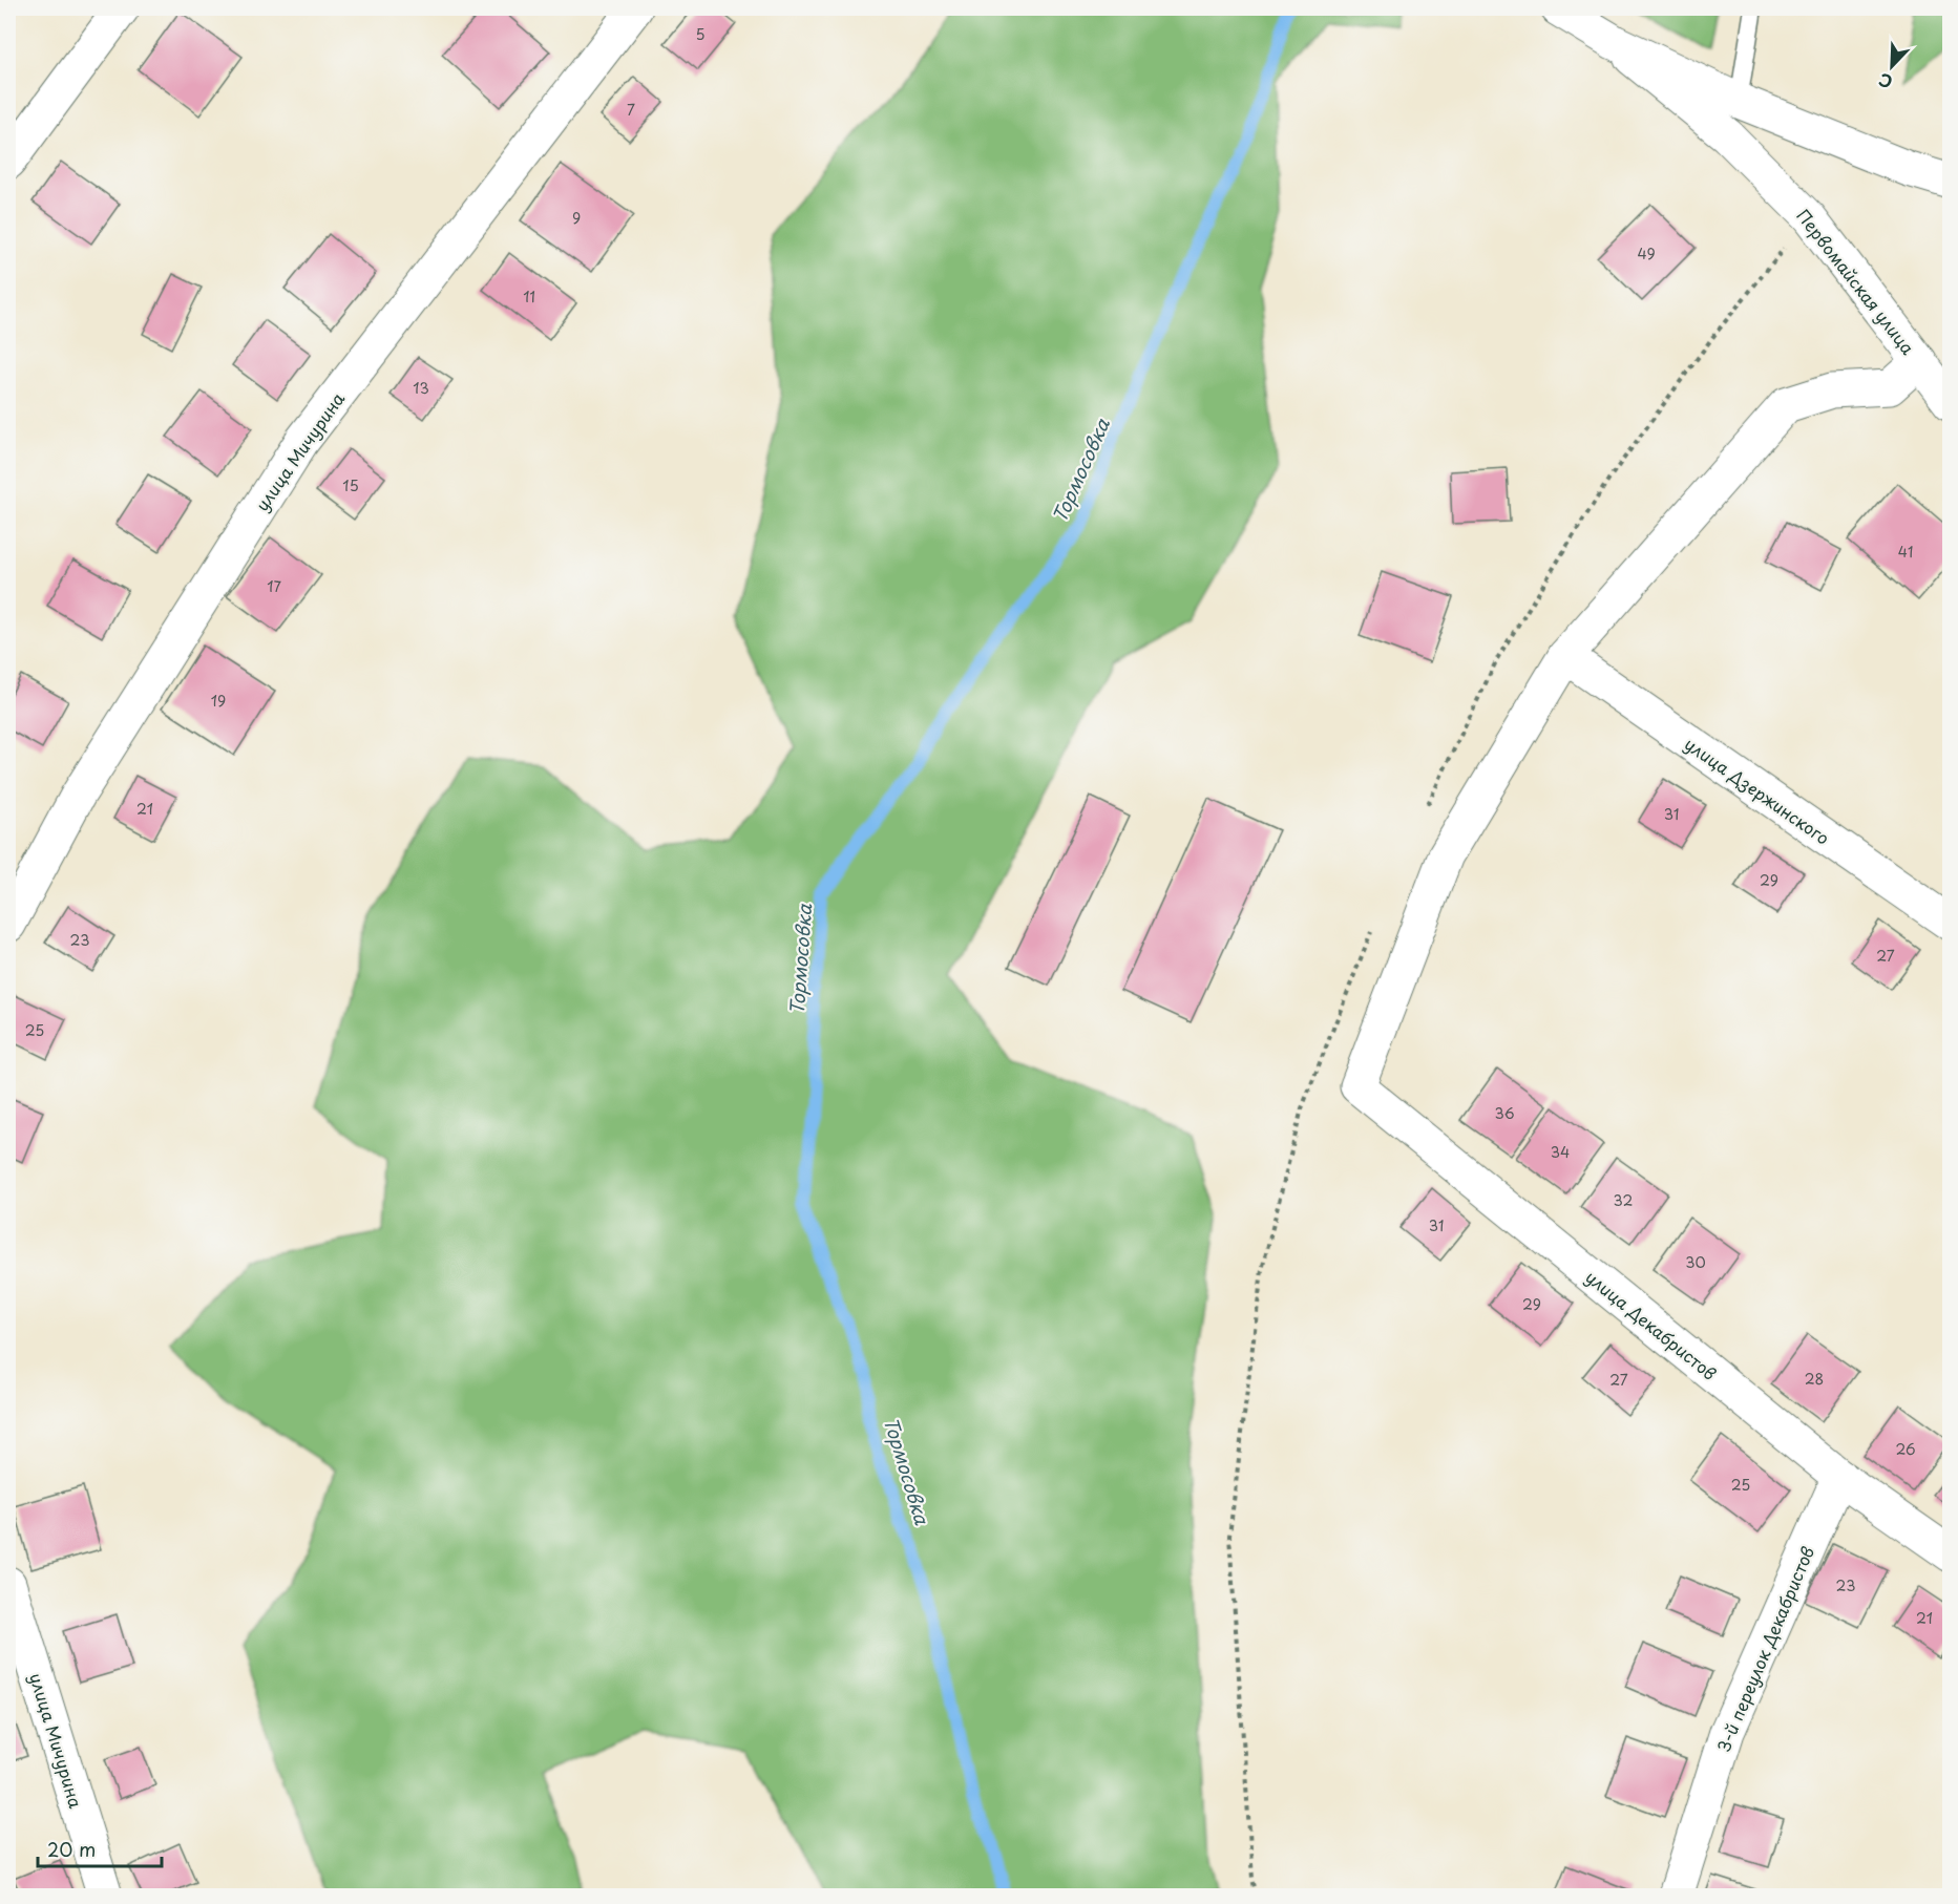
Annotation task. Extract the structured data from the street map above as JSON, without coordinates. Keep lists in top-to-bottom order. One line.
{"streets":{"street":["Первомайская улица","улица Мичурина","улица Дзержинского","улица Декабристов","3-й переулок Декабристов"]},"crossings":[["улица Дзержинского","улица Декабристов"],["улица Декабристов","3-й переулок Декабристов"]],"water":["Тормосовка"],"house_numbers":["5","7","9","49","11","13","15","41","17","19","21","31","29","23","27","25","36","34","32","31","30","29","28","27","26","25","23","21"],"scale_bar":"20 m","north":"bottom left"}
